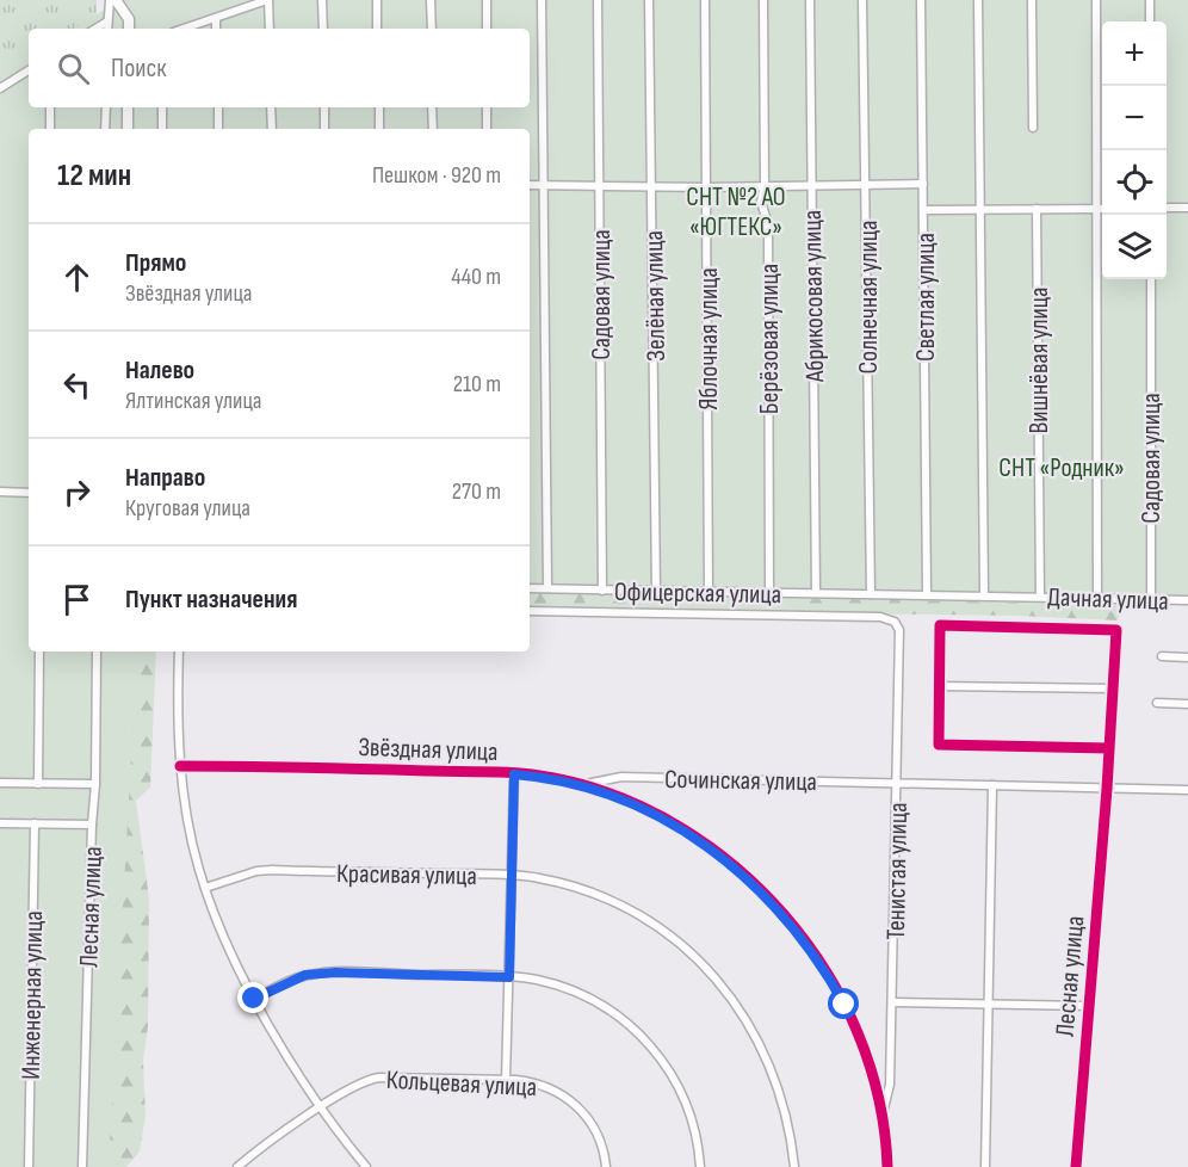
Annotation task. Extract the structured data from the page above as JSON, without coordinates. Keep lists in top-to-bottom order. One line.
{"streets":{"street":["Садовая улица","Зелёная улица","Абрикосовая улица","Солнечная улица","Светлая улица","Яблочная улица","Берёзовая улица","Вишнёвая улица","Офицерская улица","Дачная улица","Звёздная улица","Сочинская улица","Тенистая улица","Красивая улица","Лесная улица","Инженерная улица","Кольцевая улица"]},"crossings":[["Садовая улица","Офицерская улица"],["Садовая улица","Дачная улица"],["Зелёная улица","Офицерская улица"],["Абрикосовая улица","Офицерская улица"],["Солнечная улица","Офицерская улица"],["Светлая улица","Офицерская улица"],["Светлая улица","Дачная улица"],["Яблочная улица","Офицерская улица"],["Берёзовая улица","Офицерская улица"],["Вишнёвая улица","Дачная улица"],["Офицерская улица","Дачная улица"],["Звёздная улица","Сочинская улица"],["Звёздная улица","Тенистая улица"],["Сочинская улица","Тенистая улица"],["Сочинская улица","Лесная улица"]],"parks":["СНТ №2 АО «ЮГТЕКС»","СНТ «Родник»"],"page":{"map_buttons":["+","−"],"search":"Поиск","heading":["12 мин","Пешком · 920 m"],"list":[["Прямо","Звёздная улица","440 m"],["Налево","Ялтинская улица","210 m"],["Направо","Круговая улица","270 m"],"Пункт назначения"]}}
